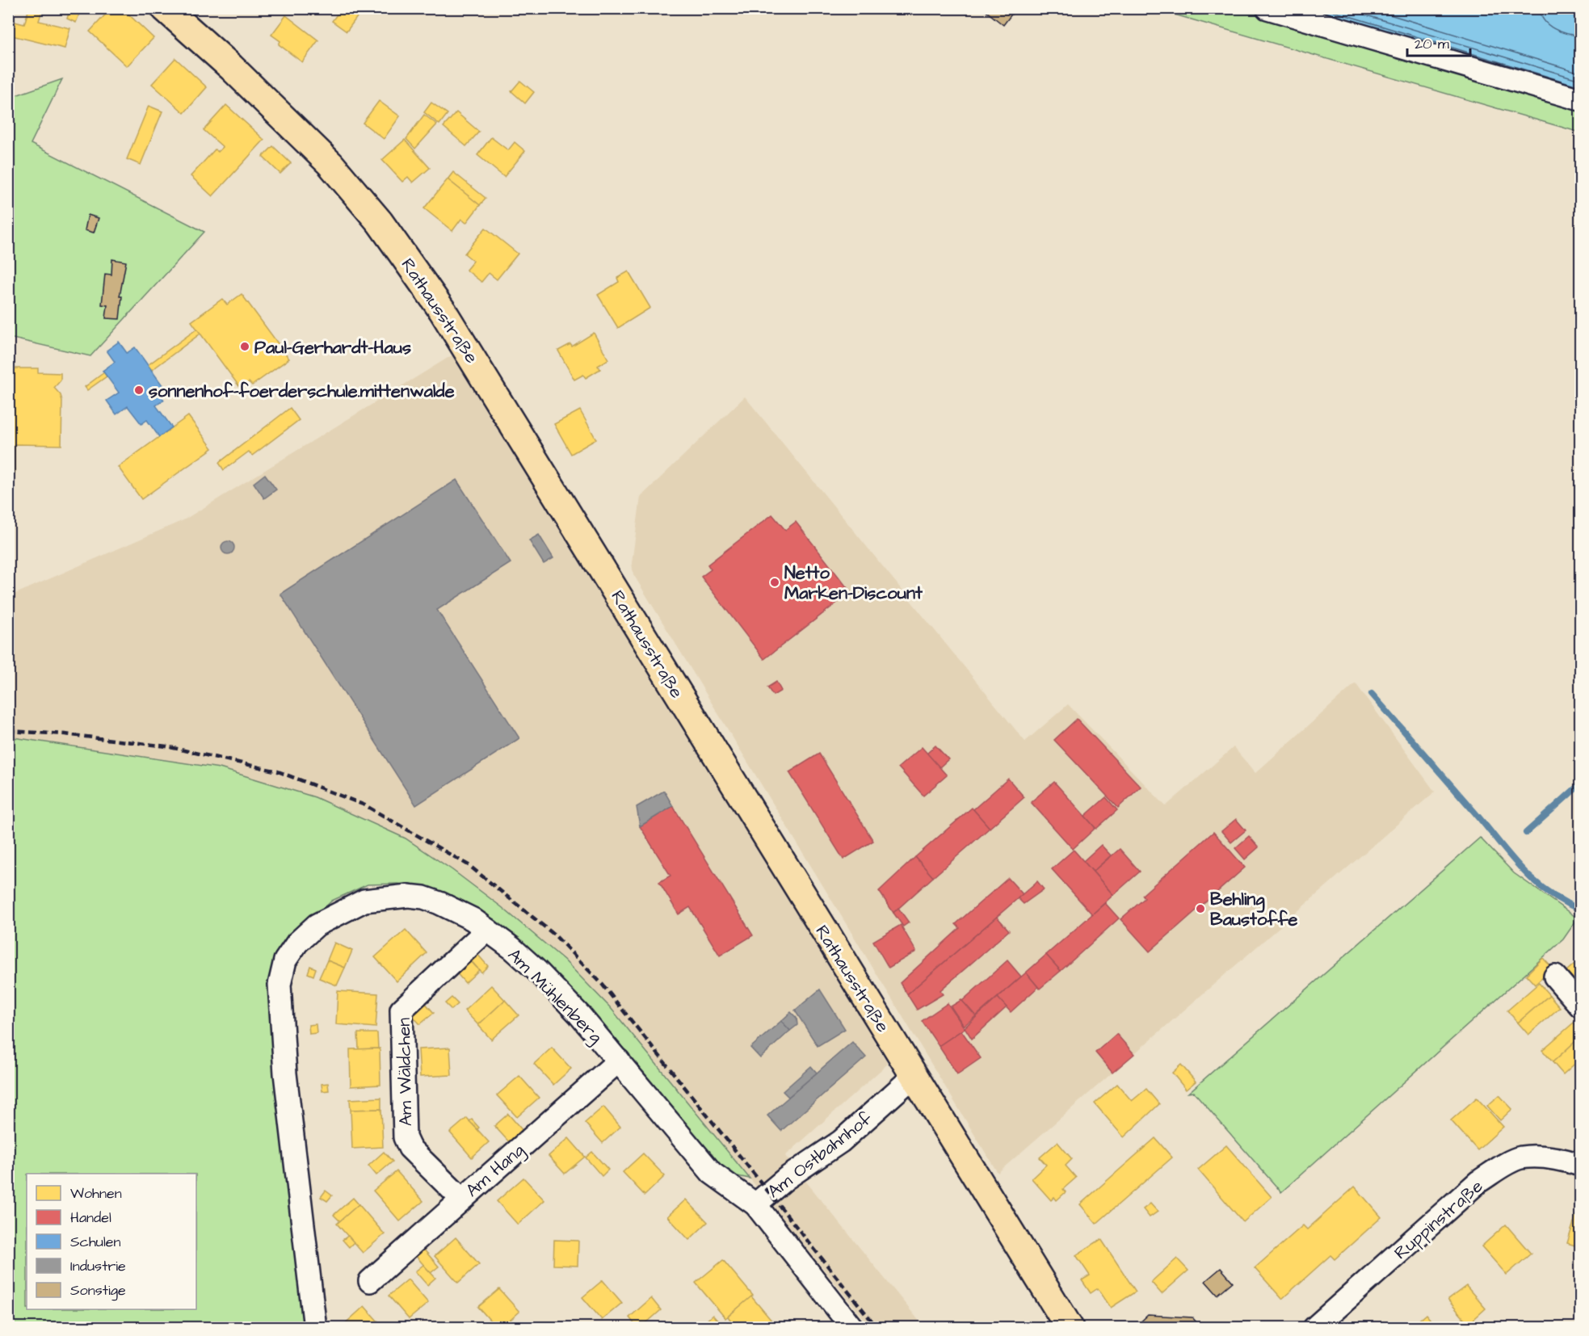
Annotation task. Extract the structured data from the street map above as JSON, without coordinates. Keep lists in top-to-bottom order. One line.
{"streets":{"main road":["Rathausstraße"],"street":["Am Mühlenberg","Am Wäldchen","Am Ostbahnhof","Am Hang","Ruppinstraße"]},"crossings":[["Rathausstraße","Am Ostbahnhof"],["Am Mühlenberg","Am Wäldchen"],["Am Mühlenberg","Am Ostbahnhof"],["Am Mühlenberg","Am Hang"],["Am Wäldchen","Am Hang"]],"places":["Paul-Gerhardt-Haus","sonnenhof-foerderschule.mittenwalde","Netto Marken-Discount","Behling Baustoffe"],"legend":["Wohnen","Handel","Schulen","Industrie","Sonstige"],"scale_bar":"20 m"}
